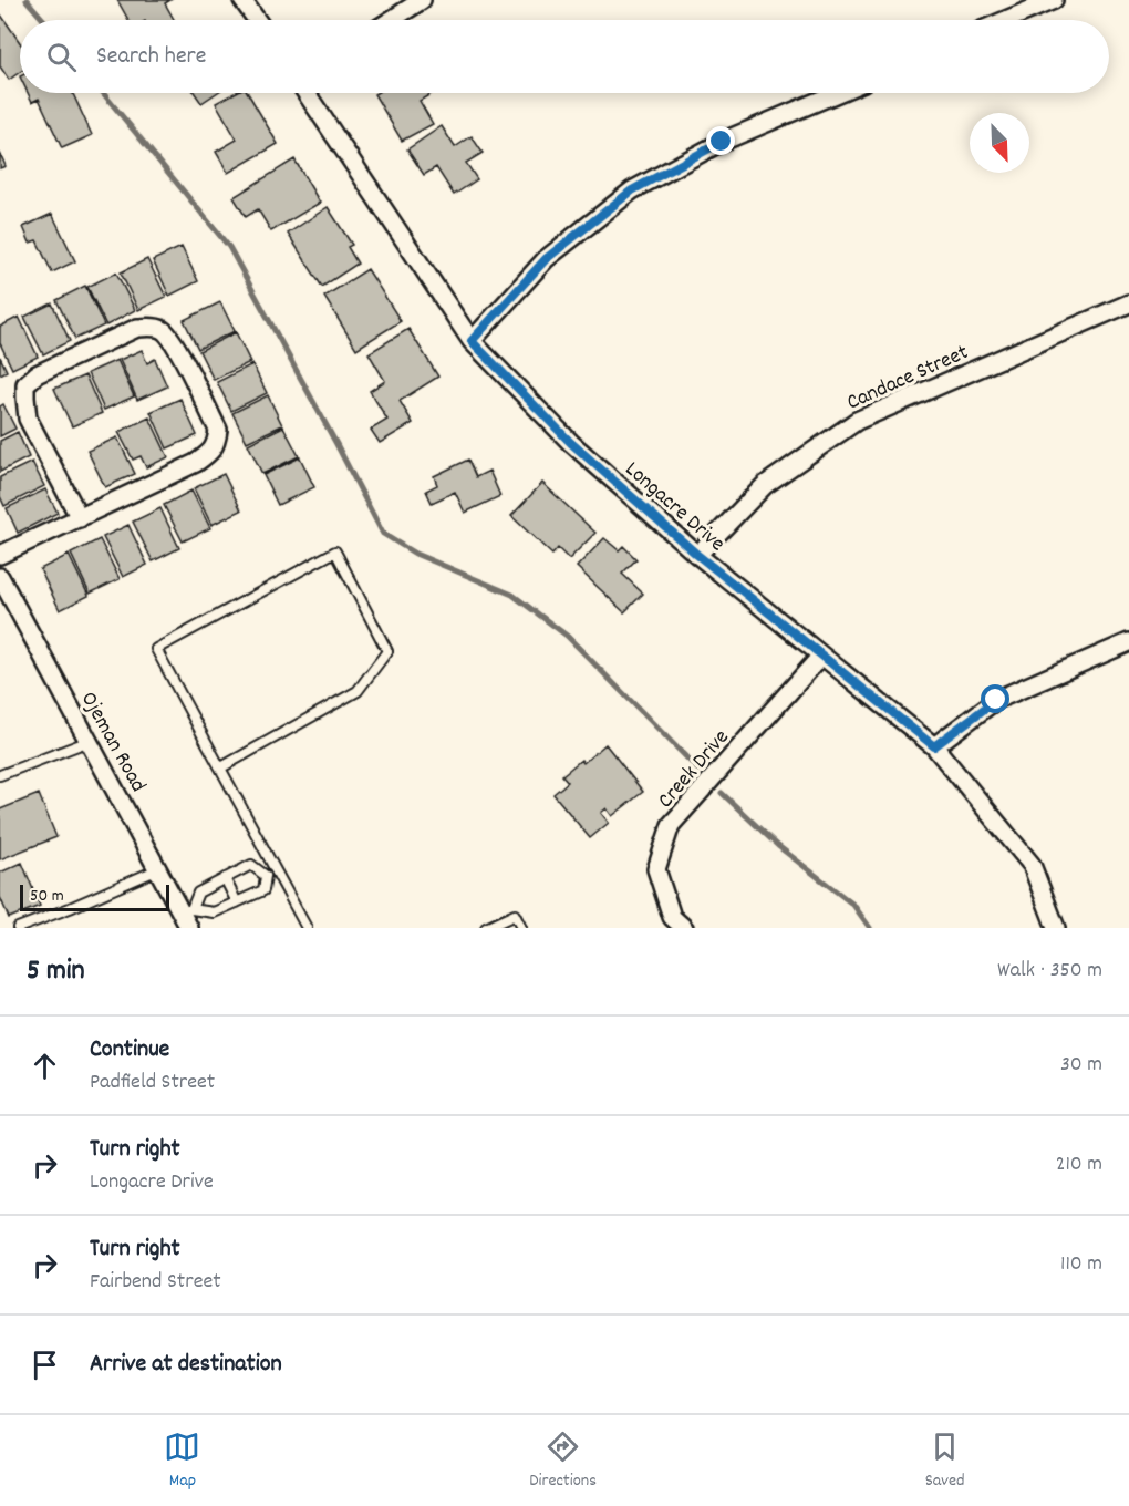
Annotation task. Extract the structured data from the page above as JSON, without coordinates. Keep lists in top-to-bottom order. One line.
{"streets":{"street":["Candace Street","Longacre Drive","Ojeman Road","Creek Drive"]},"crossings":[["Candace Street","Longacre Drive"],["Longacre Drive","Creek Drive"]],"scale_bar":"50 m","north":"bottom right","page":{"search":"Search here","scale":"50 m","heading":["5 min","Walk · 350 m"],"list":[["Continue","Padfield Street","30 m"],["Turn right","Longacre Drive","210 m"],["Turn right","Fairbend Street","110 m"],"Arrive at destination"],"nav":["Map","Directions","Saved"]}}
